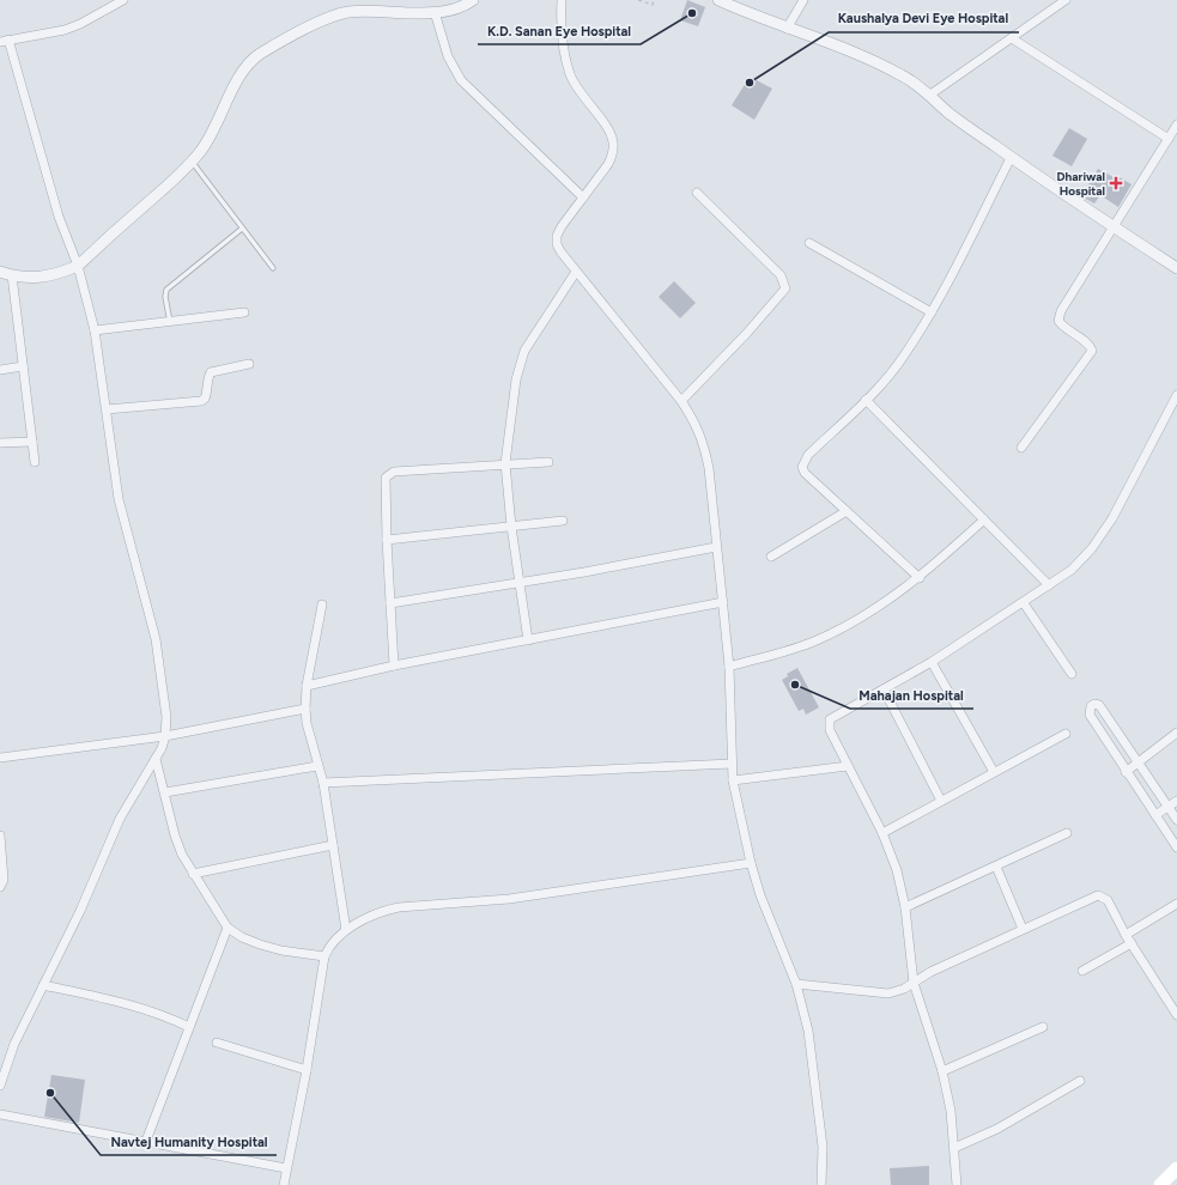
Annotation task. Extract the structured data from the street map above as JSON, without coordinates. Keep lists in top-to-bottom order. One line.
{"places":{"other":["K.D. Sanan Eye Hospital","Kaushalya Devi Eye Hospital","Mahajan Hospital","Navtej Humanity Hospital"],"health":["Dhariwal Hospital"]}}
